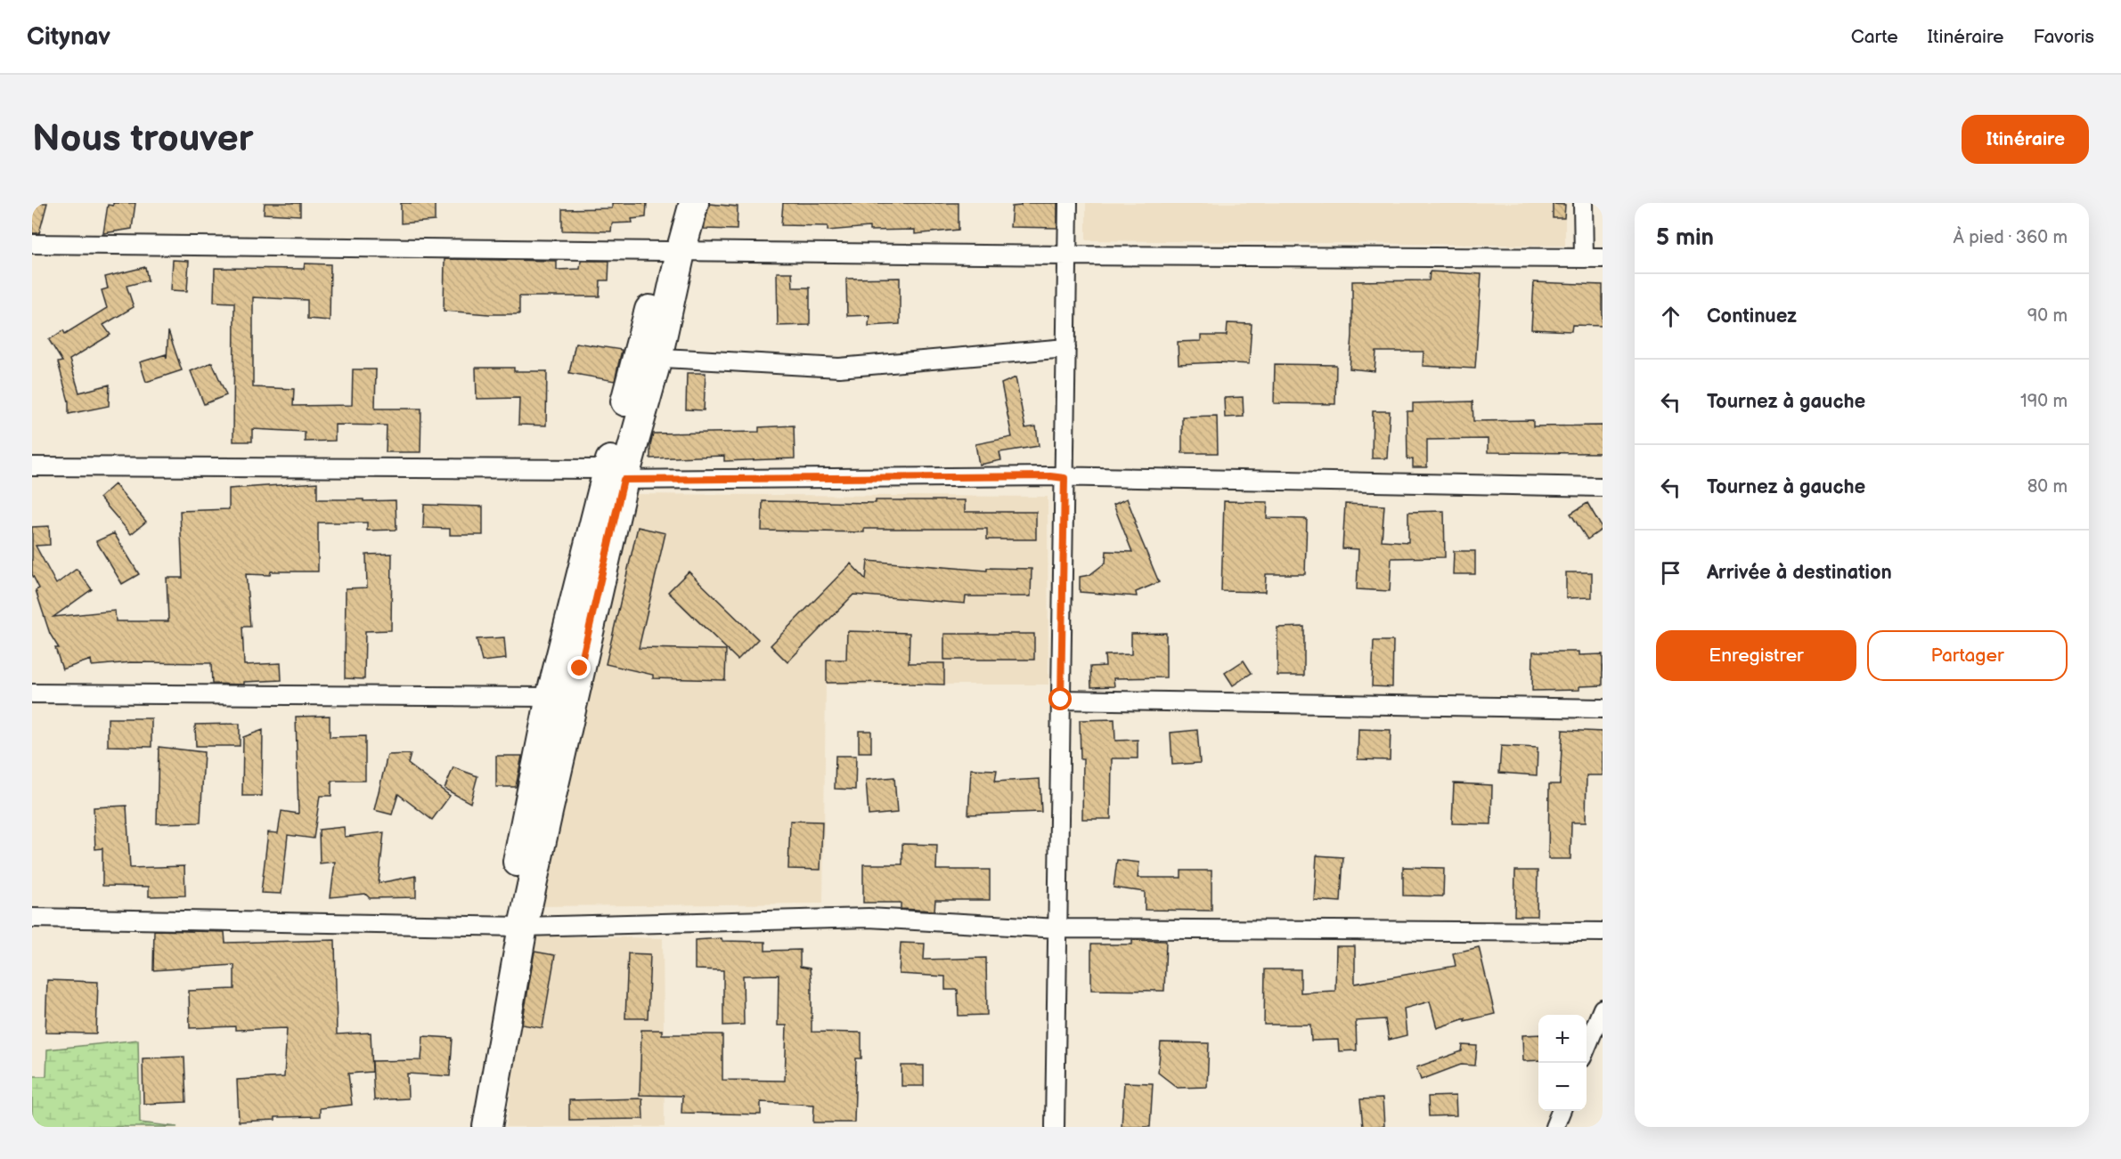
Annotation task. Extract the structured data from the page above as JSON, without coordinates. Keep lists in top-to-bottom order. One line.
{"page":{"header":"Citynav","nav":["Carte","Itinéraire","Favoris"],"buttons":["Itinéraire",["Enregistrer","Partager"]],"title":"Nous trouver","heading":["5 min","À pied · 360 m"],"list":[["Continuez","90 m"],["Tournez à gauche","190 m"],["Tournez à gauche","80 m"],"Arrivée à destination"],"map_buttons":["+","−"]}}
